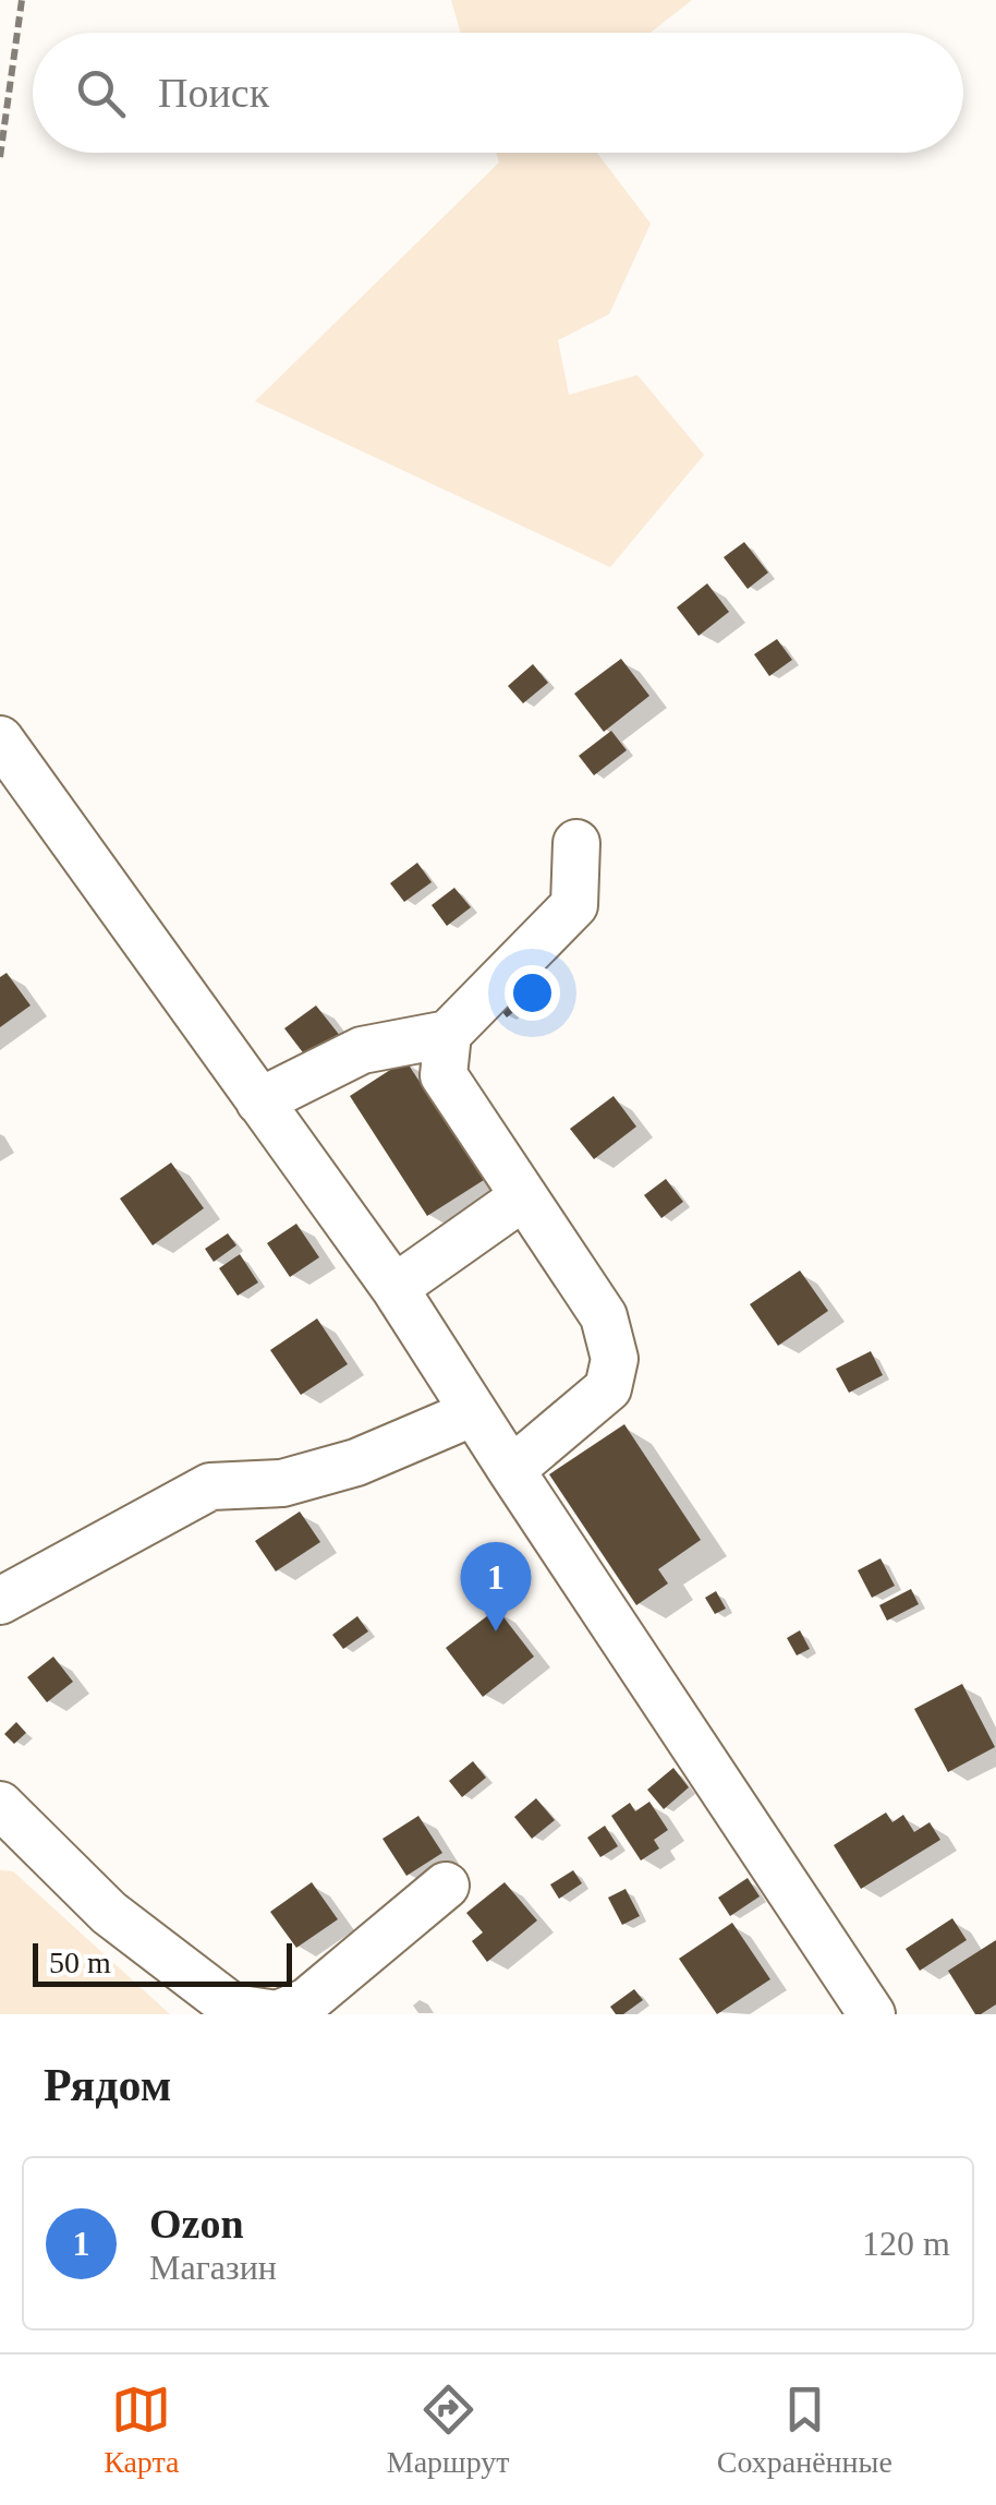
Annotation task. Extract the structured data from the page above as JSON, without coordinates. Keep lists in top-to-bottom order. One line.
{"scale_bar":"50 m","page":{"search":"Поиск","pins":"1","scale":"50 m","heading":"Рядом","list":[{"mark":"1","name":"Ozon","note":"Магазин","value":"120 m"}],"nav":["Карта","Маршрут","Сохранённые"]}}
